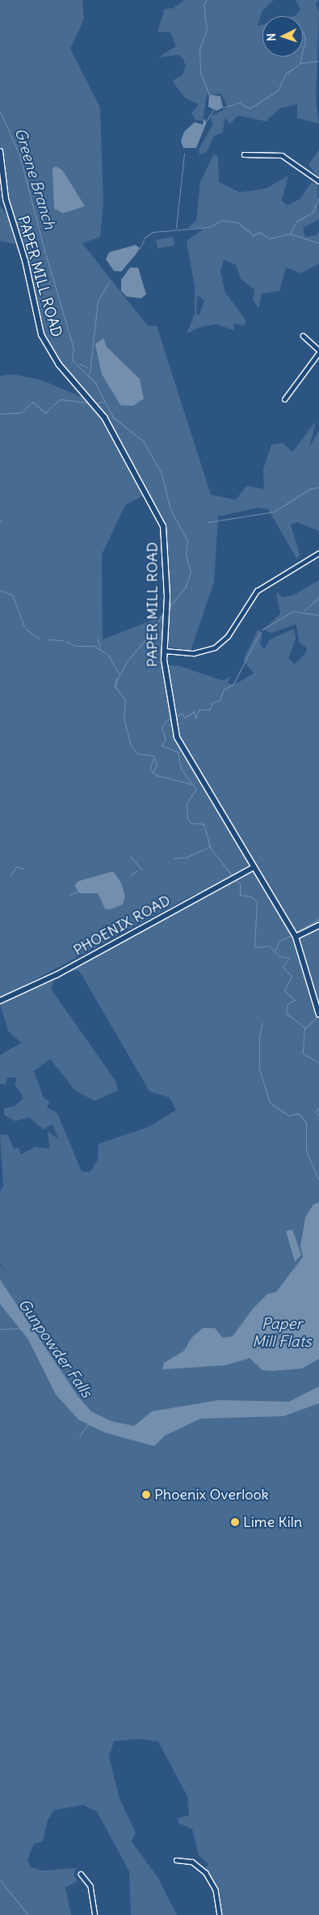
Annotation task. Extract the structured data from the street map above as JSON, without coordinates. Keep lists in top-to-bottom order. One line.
{"streets":{"main road":["PAPER MILL ROAD"],"street":["PHOENIX ROAD"]},"crossings":[["PAPER MILL ROAD","PHOENIX ROAD"]],"water":["Greene Branch","Paper Mill Flats","Gunpowder Falls"],"places":["Phoenix Overlook","Lime Kiln"],"north":"left"}
